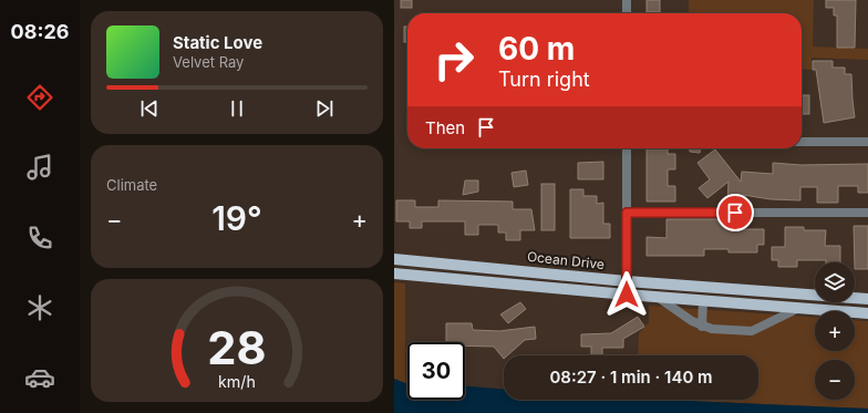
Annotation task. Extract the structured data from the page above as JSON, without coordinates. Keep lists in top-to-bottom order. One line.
{"streets":{"main road":["Ocean Drive"]},"page":{"tabs":"08:26","turn":["60 m","Turn right"],"song":["Static Love","Velvet Ray"],"then":"Then","tile":"Climate","heat":["−","19°","+"],"map_buttons":["+","−"],"limit":"30","trip":"08:27 · 1 min · 140 m","gauge":["28","km/h"]}}
